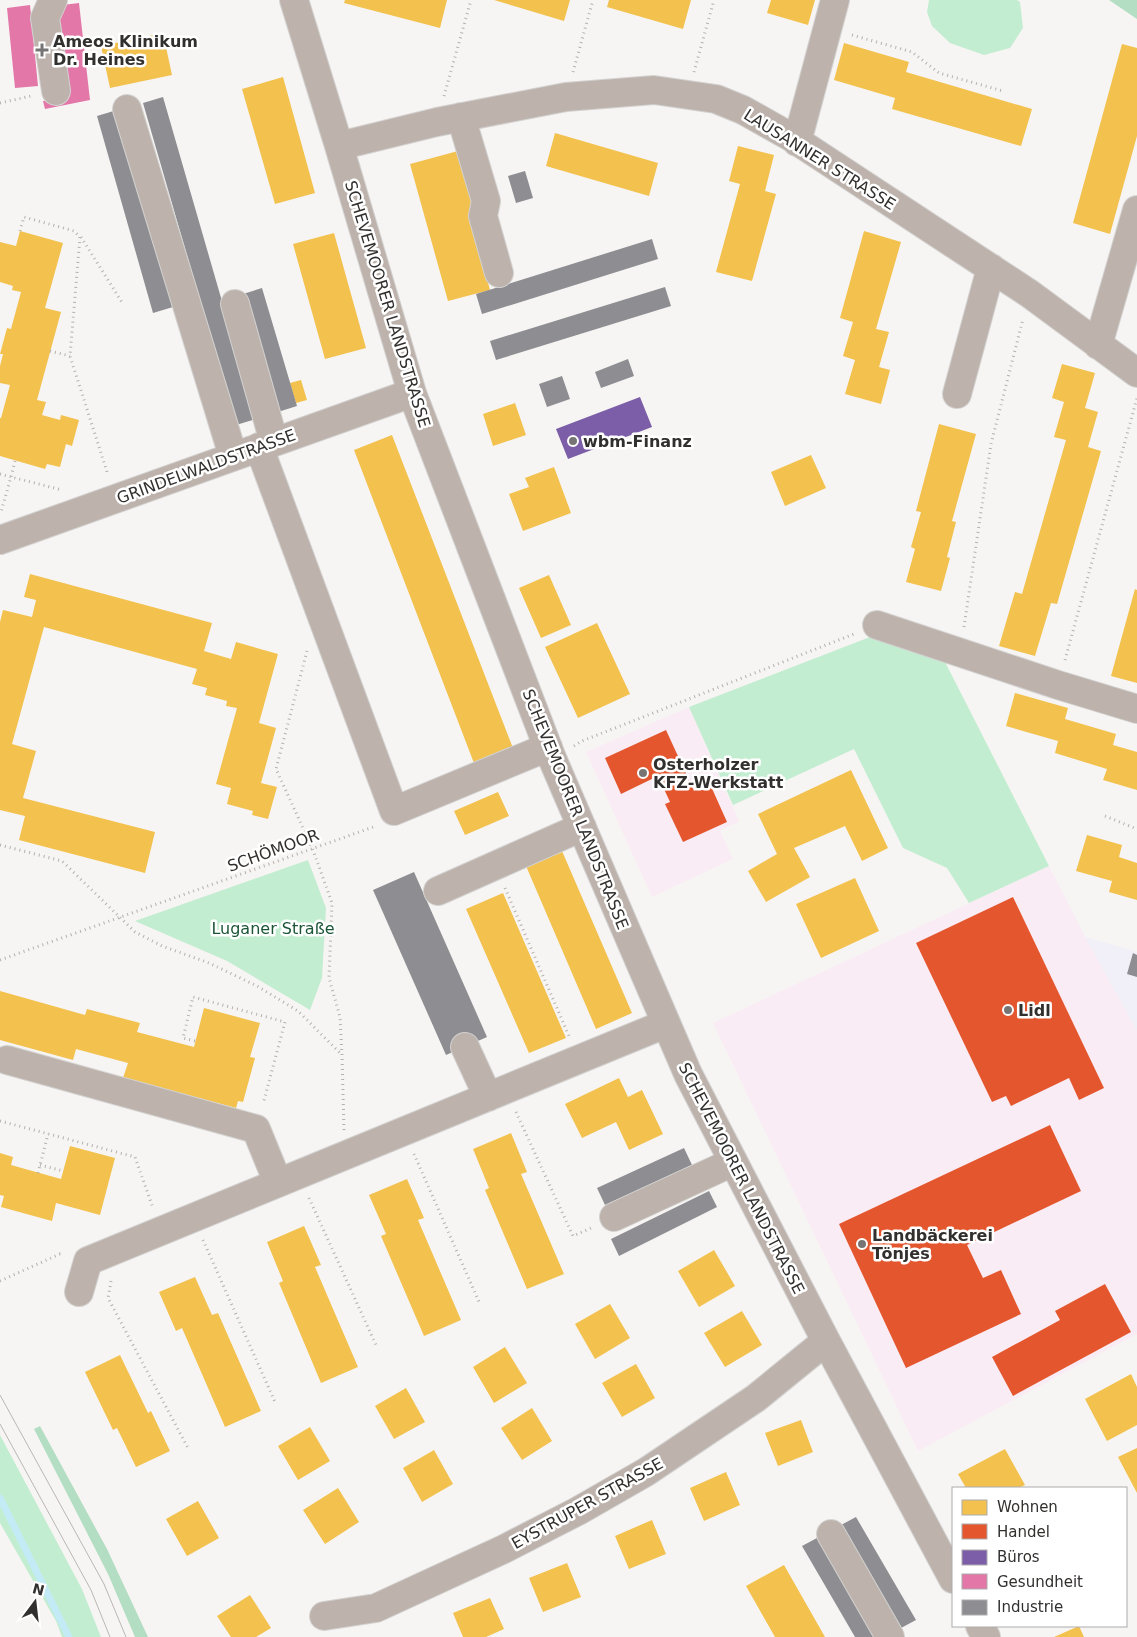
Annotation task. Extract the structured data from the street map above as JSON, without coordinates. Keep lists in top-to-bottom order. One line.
{"streets":{"street":["LAUSANNER STRASSE","SCHEVEMOORER LANDSTRASSE","GRINDELWALDSTRASSE","EYSTRUPER STRASSE"],"path":["SCHÖMOOR"]},"crossings":[["LAUSANNER STRASSE","SCHEVEMOORER LANDSTRASSE"],["SCHEVEMOORER LANDSTRASSE","GRINDELWALDSTRASSE"],["SCHEVEMOORER LANDSTRASSE","EYSTRUPER STRASSE"]],"parks":["Luganer Straße"],"places":{"health":["Ameos Klinikum Dr. Heines"],"other":["wbm-Finanz","Osterholzer KFZ-Werkstatt","Lidl","Landbäckerei Tönjes"]},"legend":["Wohnen","Handel","Büros","Gesundheit","Industrie"],"north":"top"}
